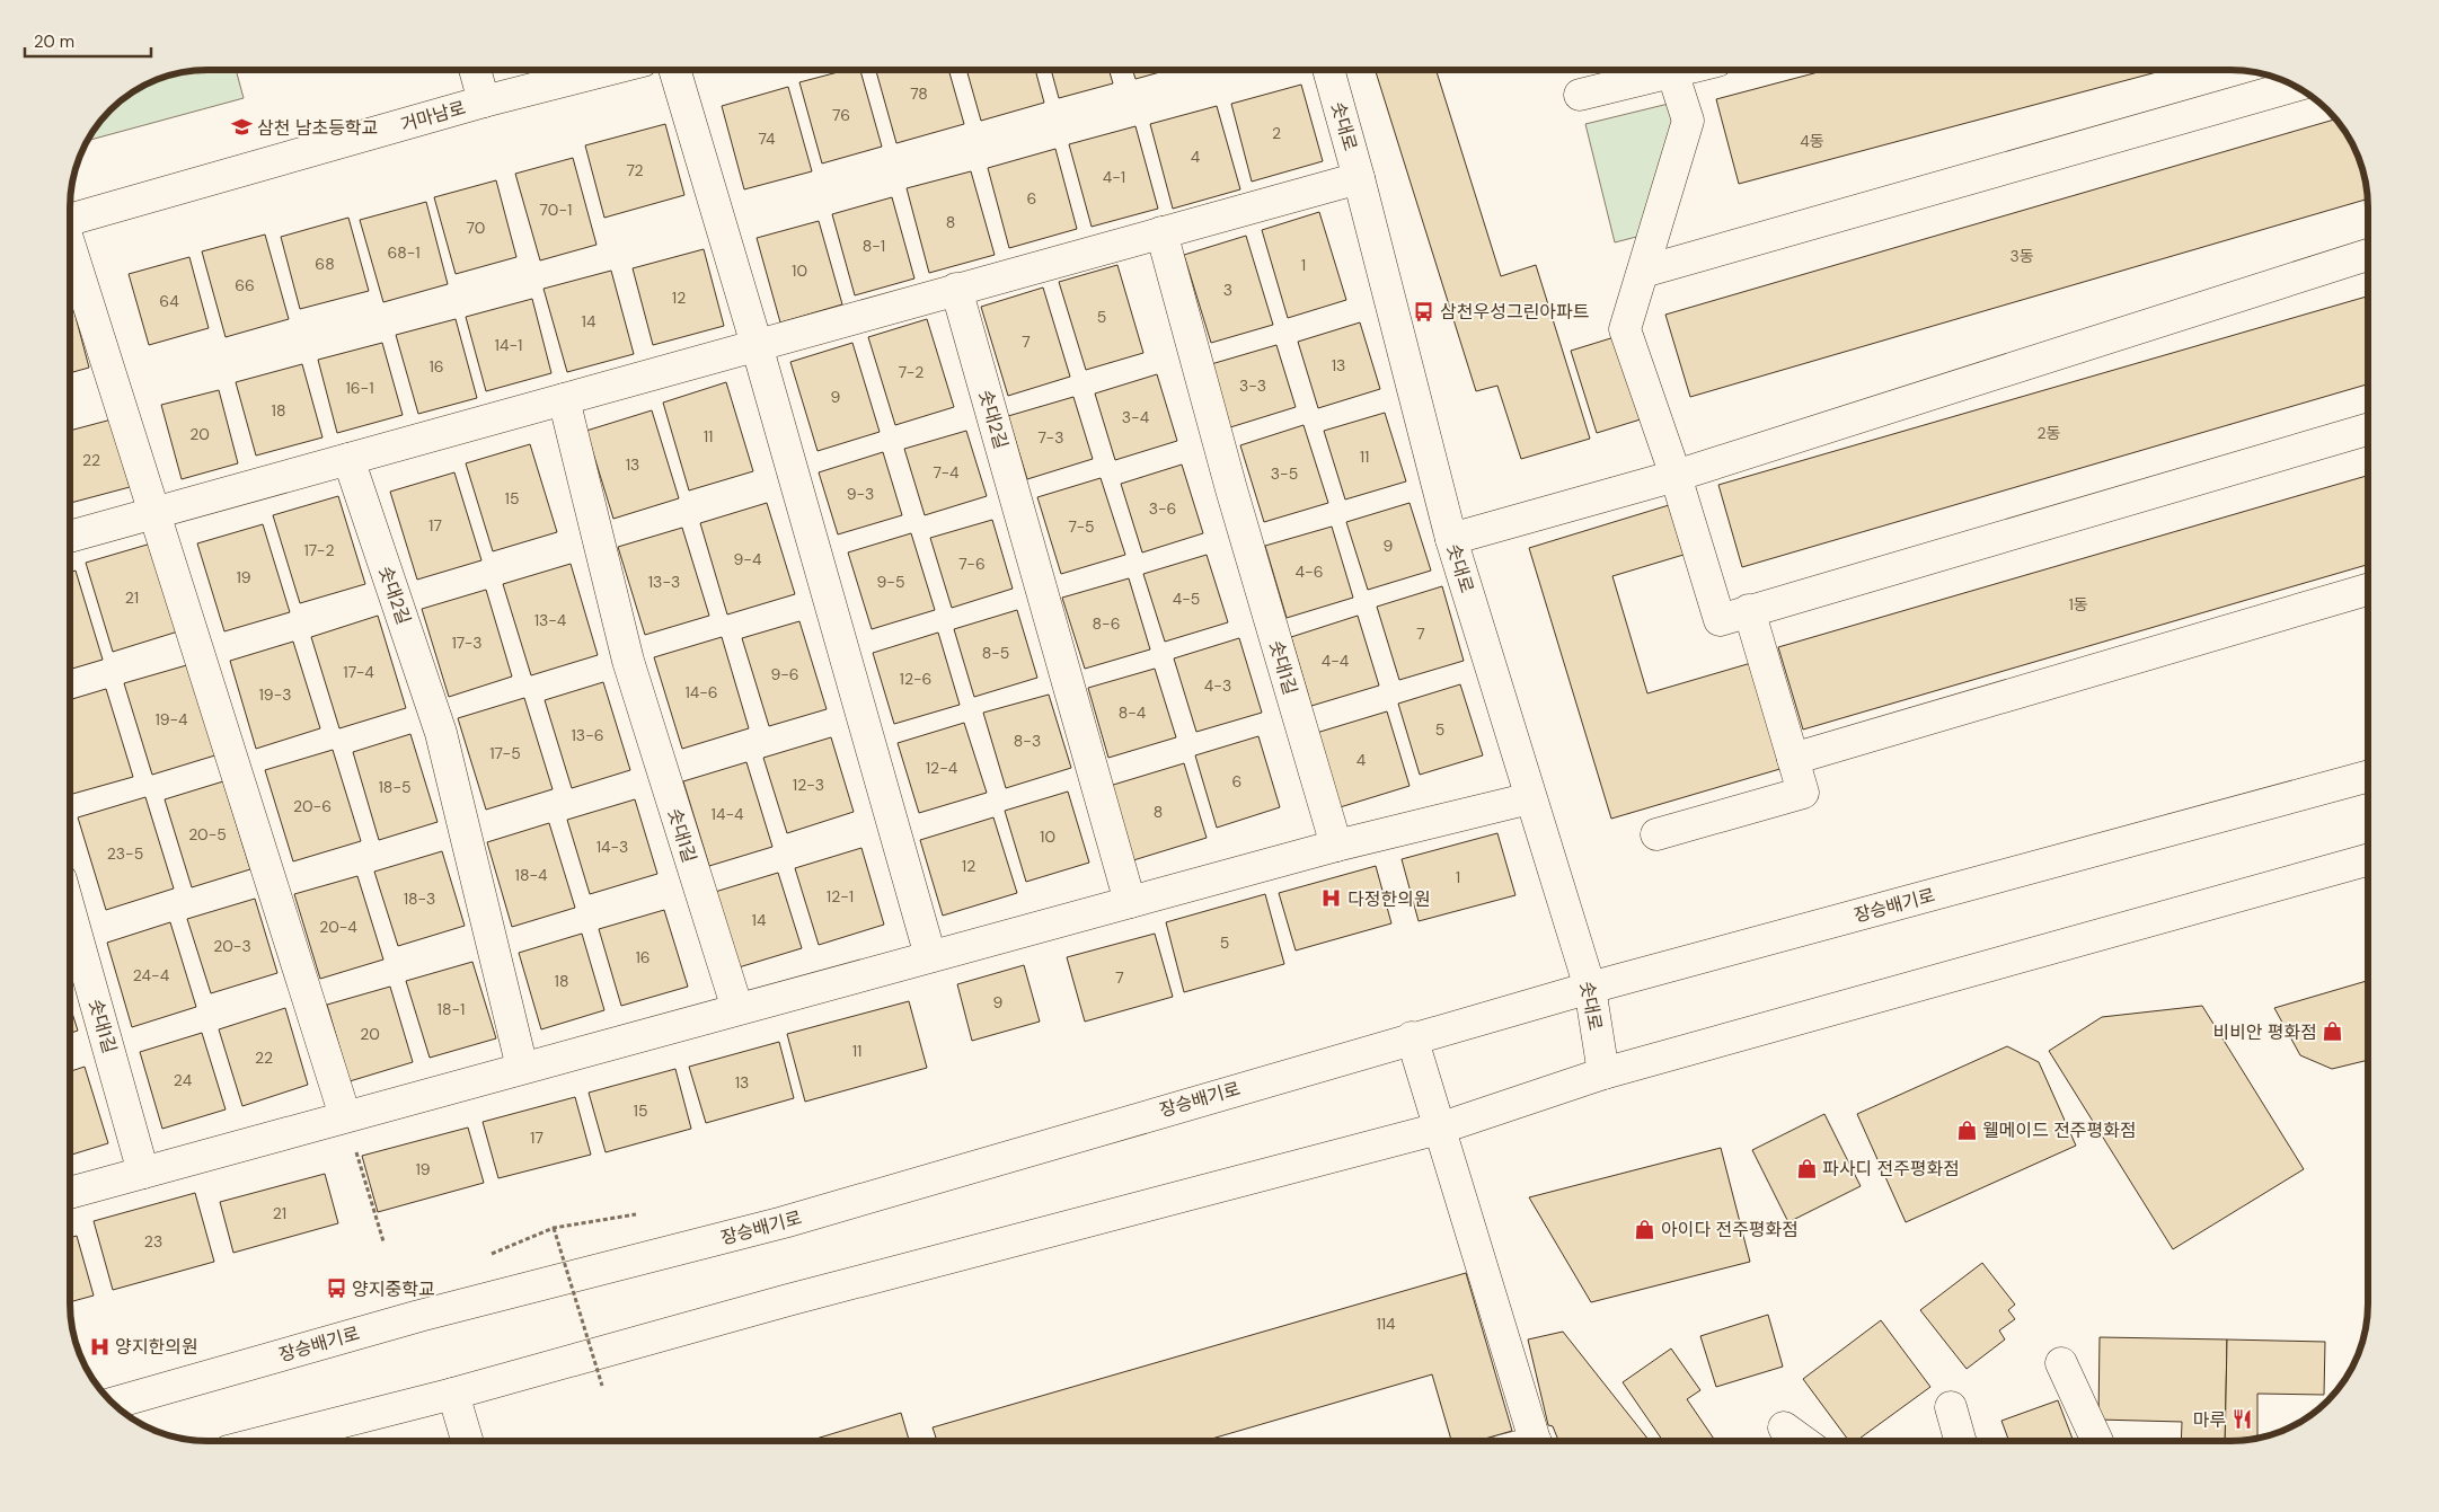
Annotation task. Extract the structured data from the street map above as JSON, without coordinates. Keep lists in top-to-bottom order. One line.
{"streets":{"street":["거마남로","솟대로","솟대2길","솟대1길","장승배기로"]},"crossings":[["솟대로","장승배기로"]],"places":{"school or university":["삼천 남초등학교"],"bus stop":["삼천우성그린아파트","양지중학교"],"hospital":["다정한의원","양지한의원"],"shop":["비비안 평화점","웰메이드 전주평화점","파사디 전주평화점","아이다 전주평화점"],"restaurant":["마루"]},"house_numbers":["78","76","2","74","4동","4","72","4-1","6","70-1","8","70","8-1","68-1","3동","68","1","10","66","3","12","64","5","14","7","14-1","13","16","7-2","3-3","16-1","9","18","3-4","2동","20","11","7-3","11","22","13","7-4","3-5","9-3","15","3-6","17","7-5","9","17-2","9-4","7-6","4-6","19","13-3","9-5","21","4-5","1동","13-4","8-6","7","17-3","8-5","4-4","17-4","9-6","12-6","4-3","14-6","19-3","8-4","19-4","5","13-6","8-3","17-5","4","12-4","6","12-3","18-5","20-6","8","14-4","20-5","10","14-3","23-5","12","18-4","1","12-1","18-3","14","20-4","5","20-3","16","24-4","7","18","9","18-1","20","11","22","24","13","15","17","19","21","23","114"],"scale_bar":"20 m"}
